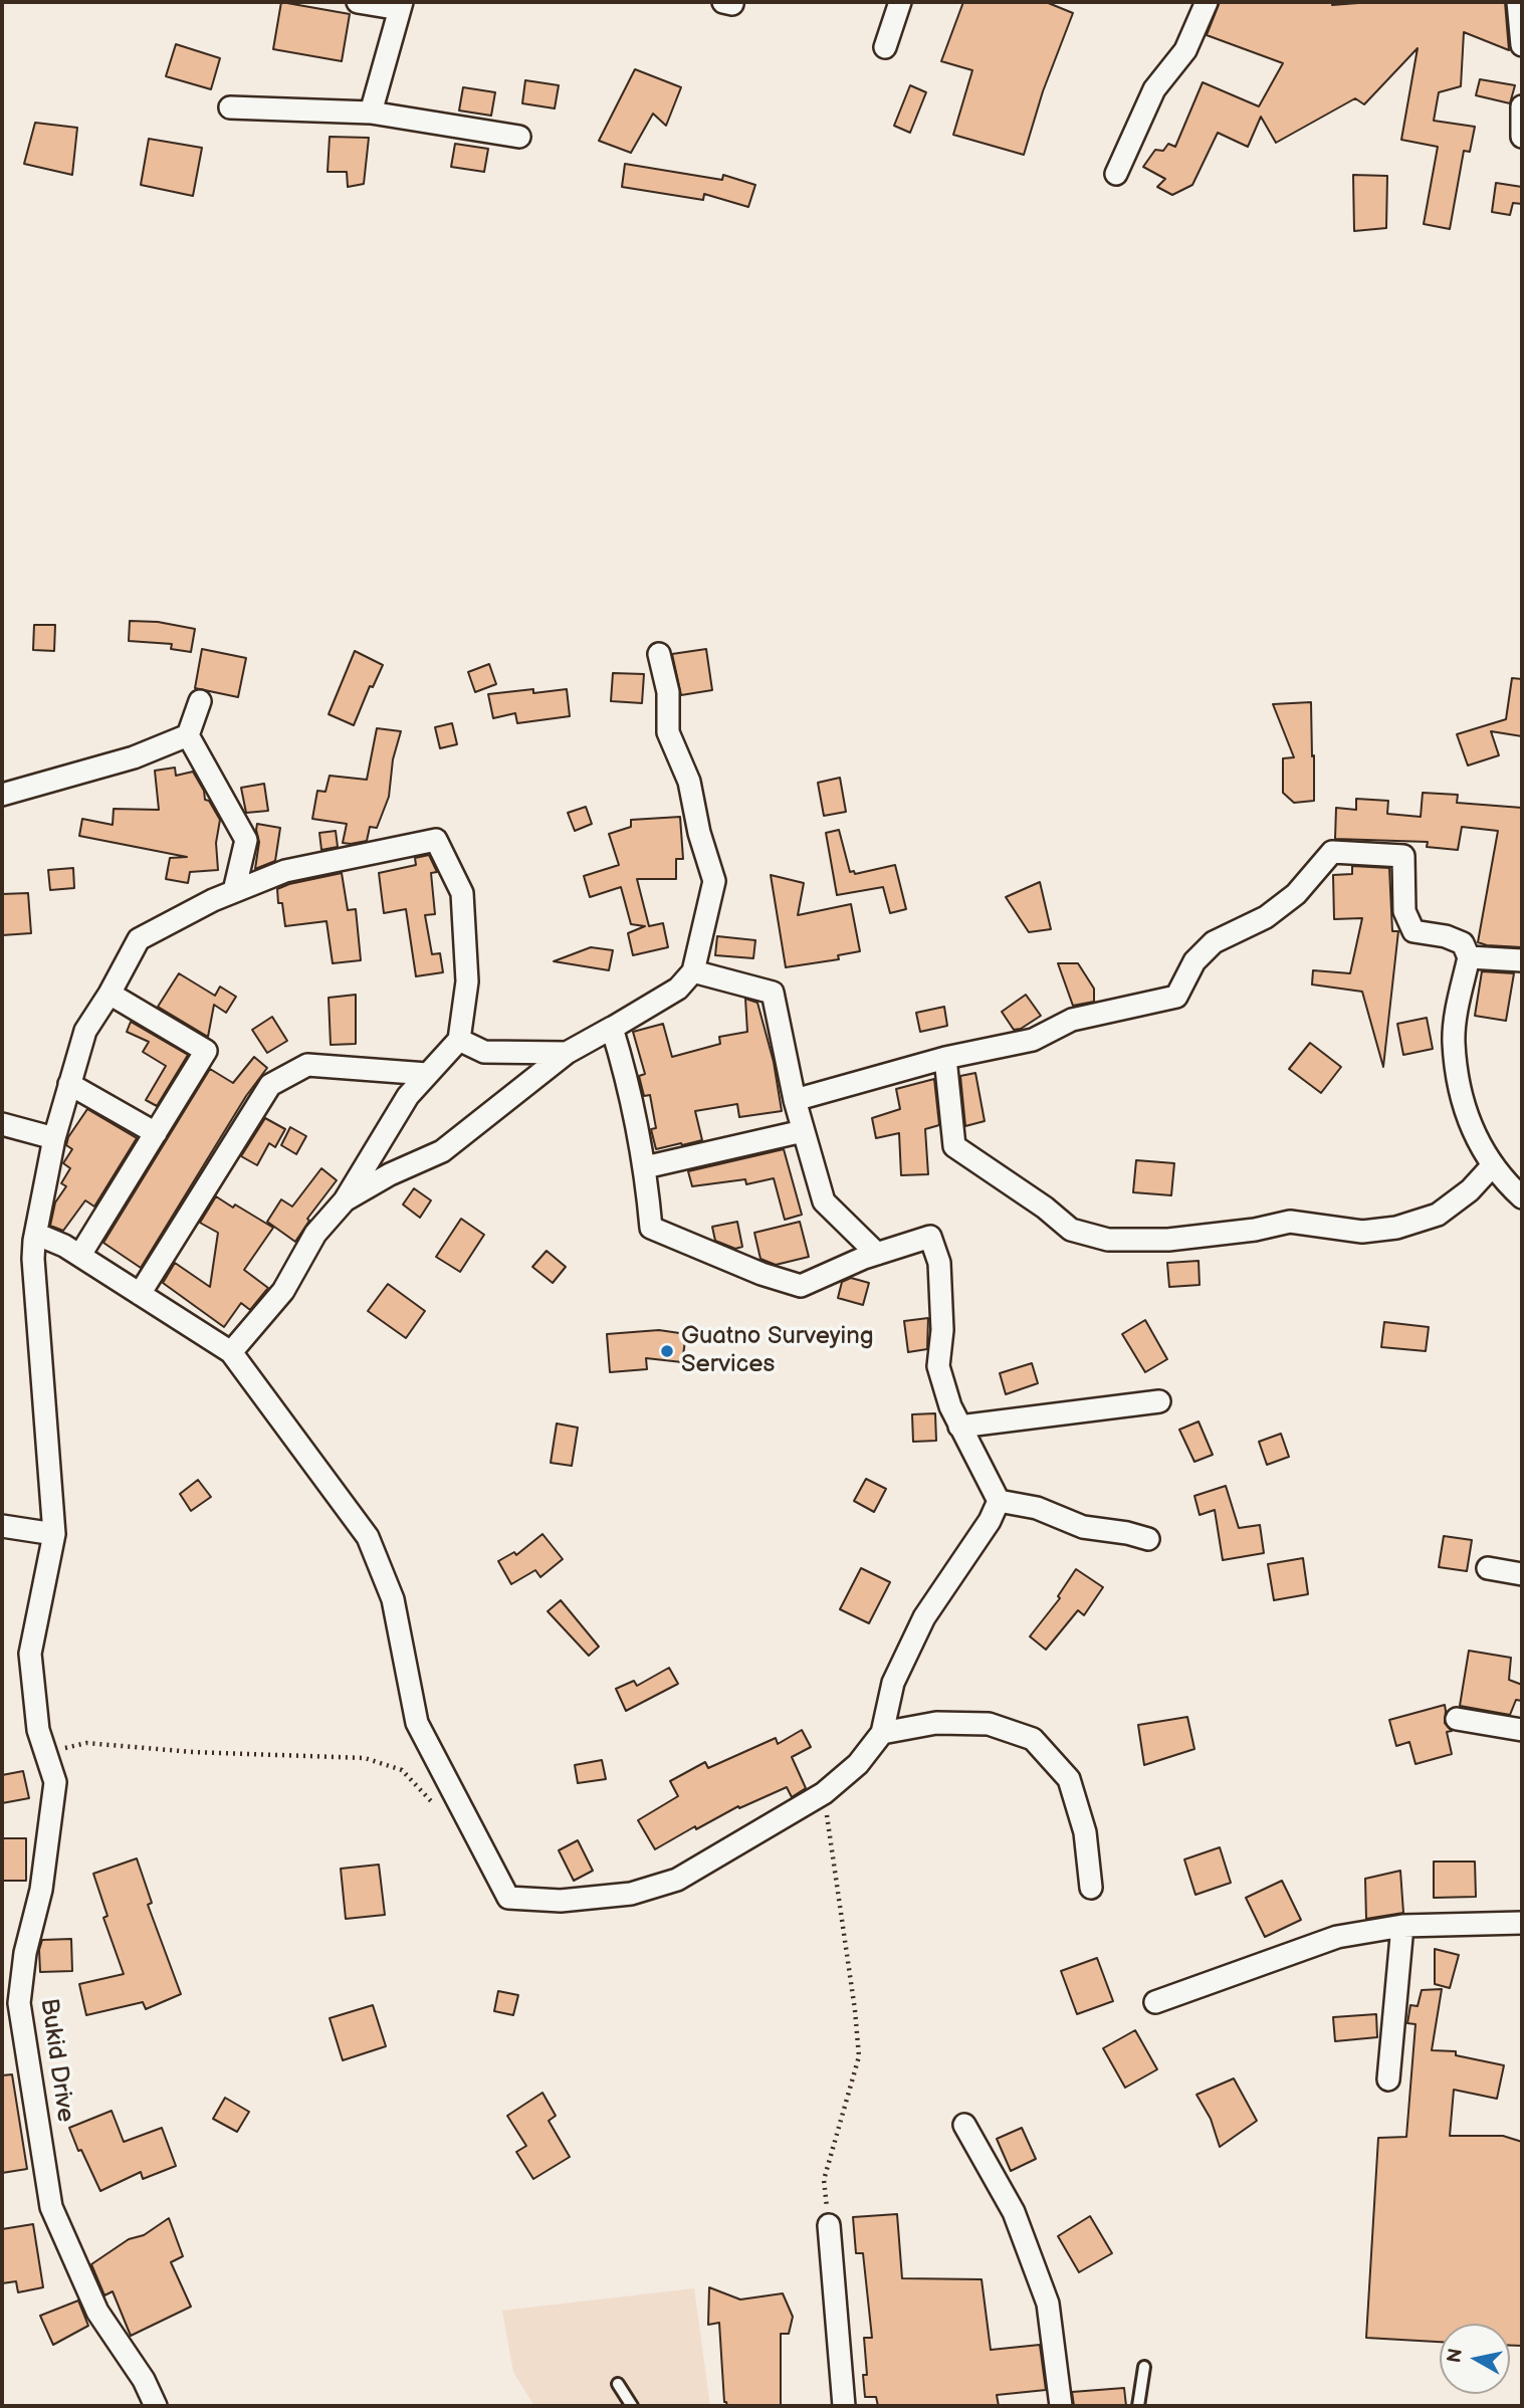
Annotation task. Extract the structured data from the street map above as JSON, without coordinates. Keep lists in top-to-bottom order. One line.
{"streets":{"street":["Bukid Drive"]},"places":["Guatno Surveying Services"],"north":"left"}
